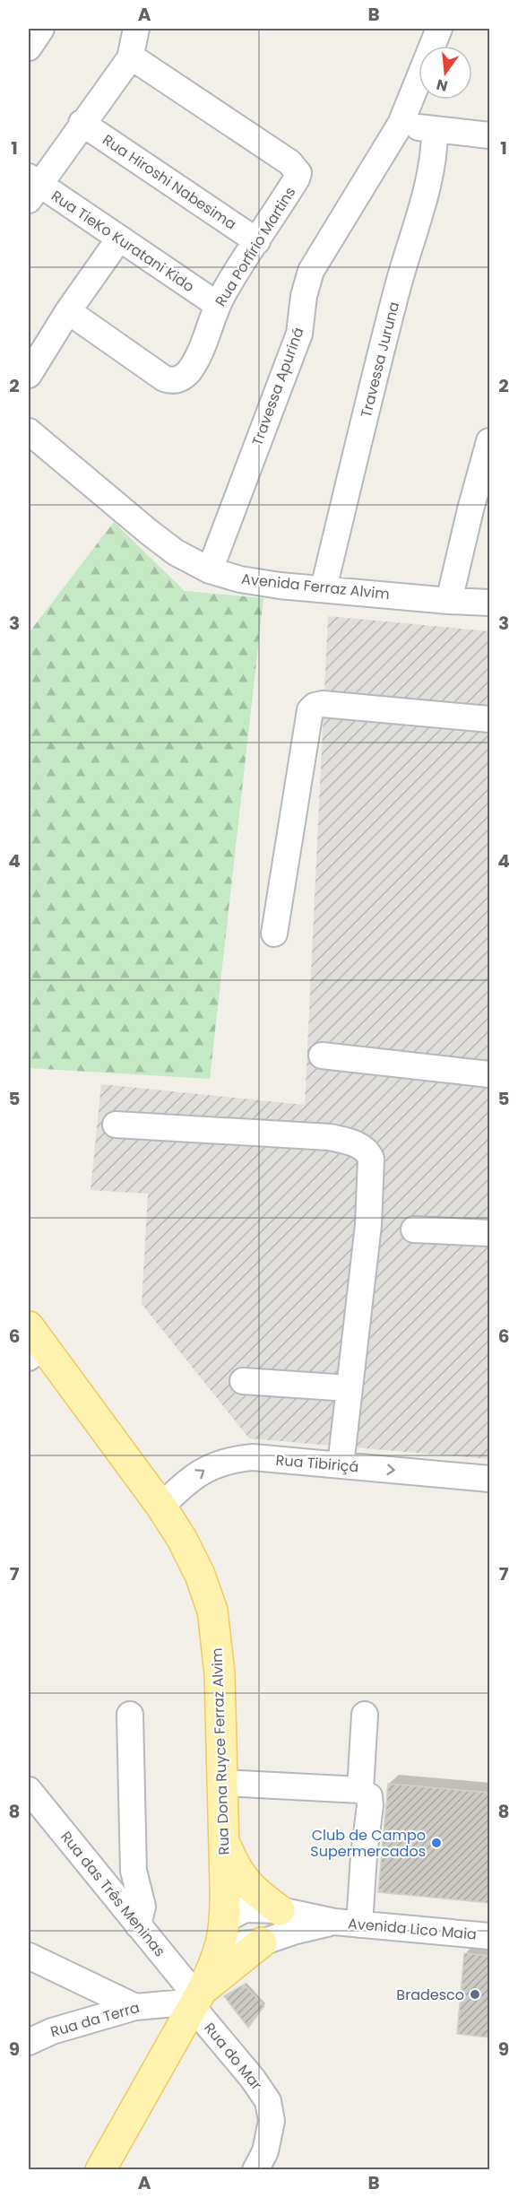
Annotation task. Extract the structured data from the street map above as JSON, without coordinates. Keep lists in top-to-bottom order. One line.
{"streets":{"main road":["Rua Dona Ruyce Ferraz Alvim"],"street":["Rua Hiroshi Nabesima","Rua TieKo Kuratani Kido","Rua Porfírio Martins","Travessa Juruna","Travessa Apuriná","Avenida Ferraz Alvim","Rua Tibiriçá","Rua das Três Meninas","Avenida Lico Maia","Rua da Terra","Rua do Mar"]},"crossings":[["Rua Hiroshi Nabesima","Rua Porfírio Martins"],["Rua TieKo Kuratani Kido","Rua Porfírio Martins"],["Travessa Juruna","Avenida Ferraz Alvim"],["Travessa Apuriná","Avenida Ferraz Alvim"],["Rua Tibiriçá","Rua Dona Ruyce Ferraz Alvim"],["Rua Dona Ruyce Ferraz Alvim","Rua das Três Meninas"],["Rua Dona Ruyce Ferraz Alvim","Avenida Lico Maia"],["Rua Dona Ruyce Ferraz Alvim","Rua da Terra"],["Rua Dona Ruyce Ferraz Alvim","Rua do Mar"],["Rua das Três Meninas","Rua da Terra"],["Rua das Três Meninas","Rua do Mar"],["Rua da Terra","Rua do Mar"]],"places":["Club de Campo Supermercados","Bradesco"],"north":"bottom","grid":{"columns":["A","B"],"rows":["1","2","3","4","5","6","7","8","9"]}}
